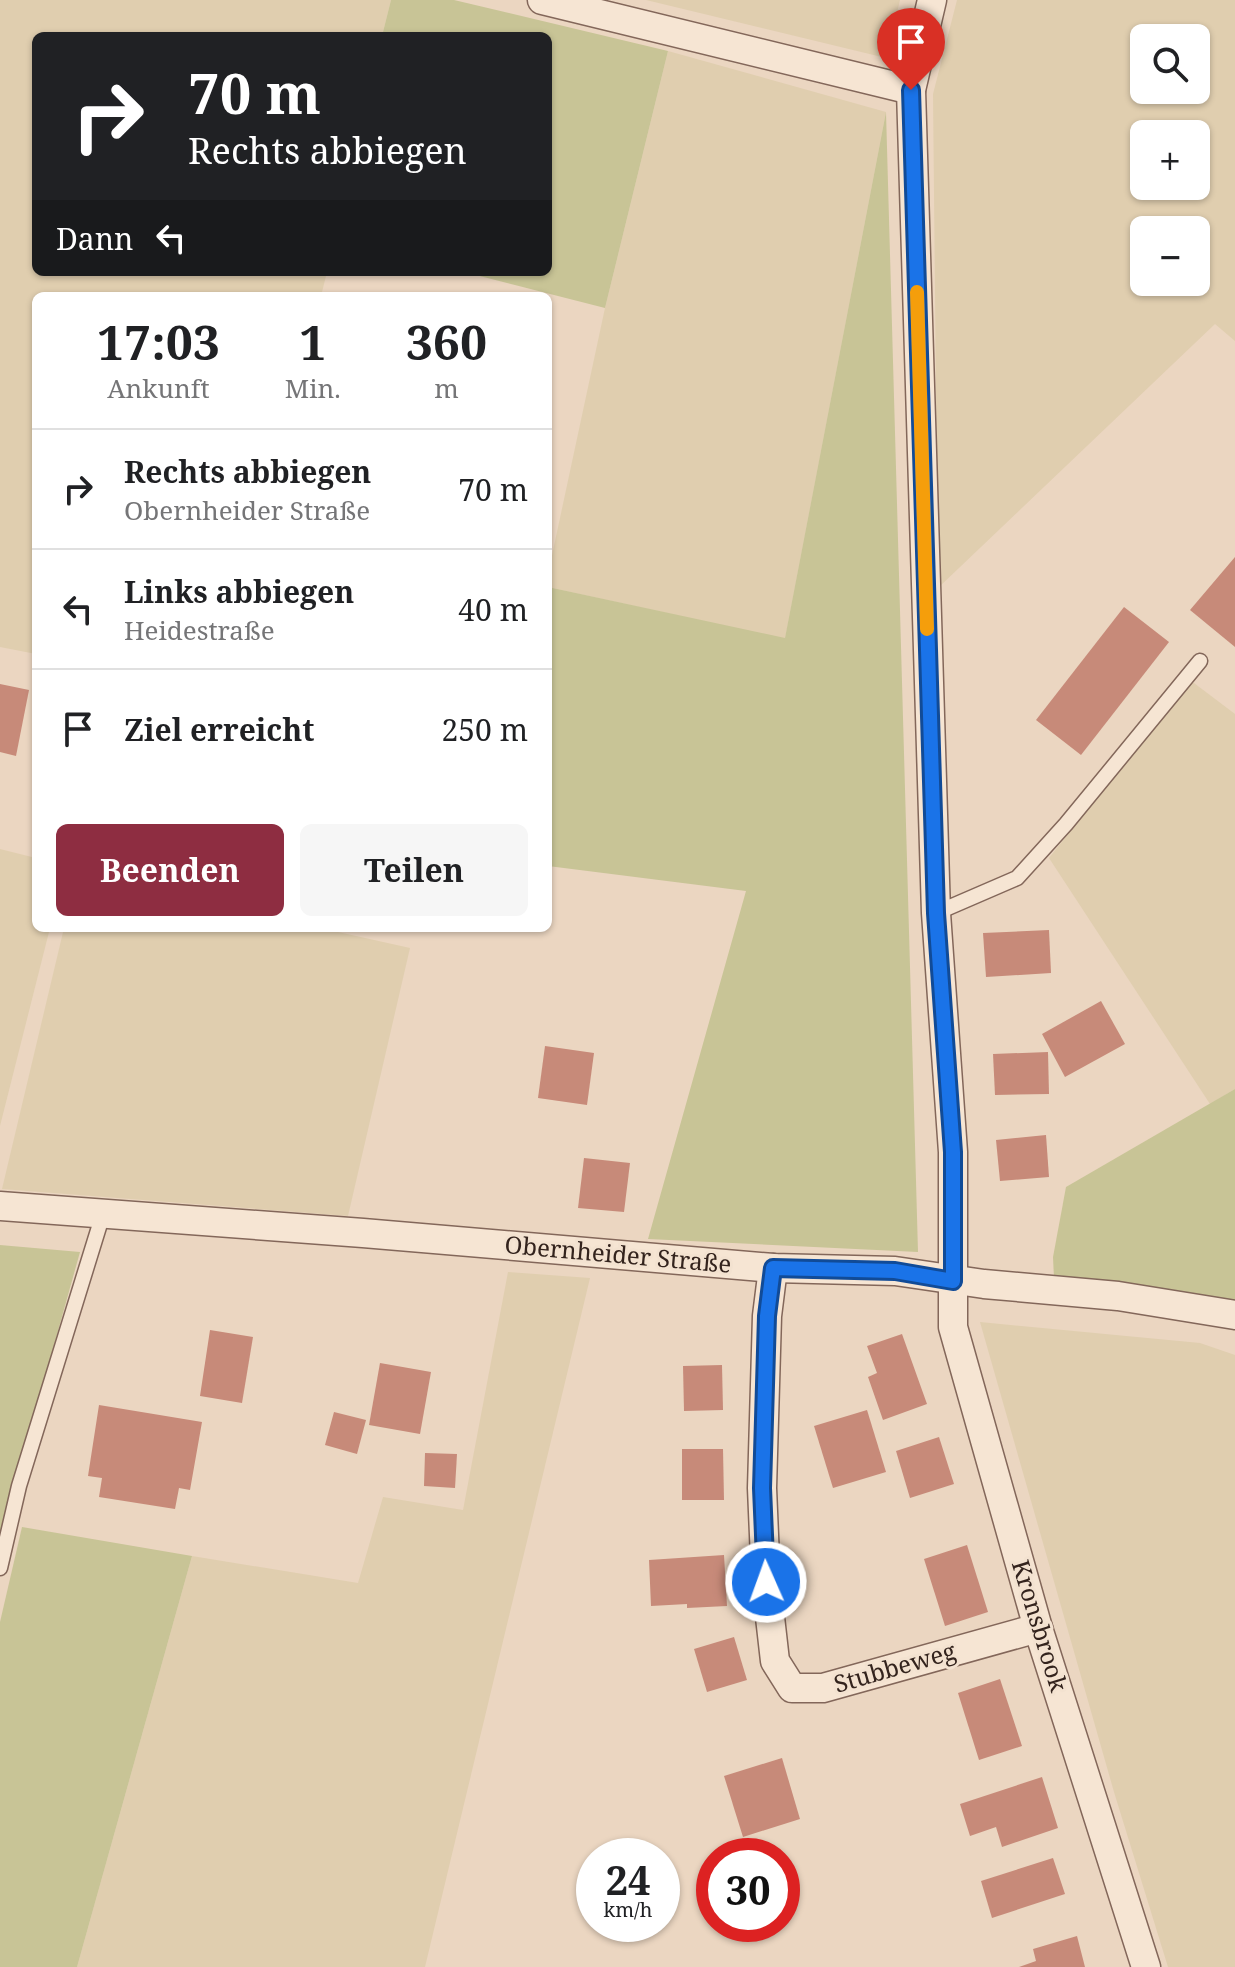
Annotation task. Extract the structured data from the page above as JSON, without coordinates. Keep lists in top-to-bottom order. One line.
{"streets":{"street":["Obernheider Straße","Kronsbrook","Stubbeweg"]},"crossings":[["Obernheider Straße","Kronsbrook"],["Obernheider Straße","Stubbeweg"],["Kronsbrook","Stubbeweg"]],"page":{"map_buttons":["+","−"],"turn":["70 m","Rechts abbiegen"],"then":"Dann","eta":["17:03","Ankunft","1","Min.","360","m"],"list":[{"name":"Rechts abbiegen","note":"Obernheider Straße","value":"70 m"},{"name":"Links abbiegen","note":"Heidestraße","value":"40 m"},{"name":"Ziel erreicht","value":"250 m"}],"buttons":["Beenden","Teilen"],"speed":"24 km/h","limit":"30"}}
